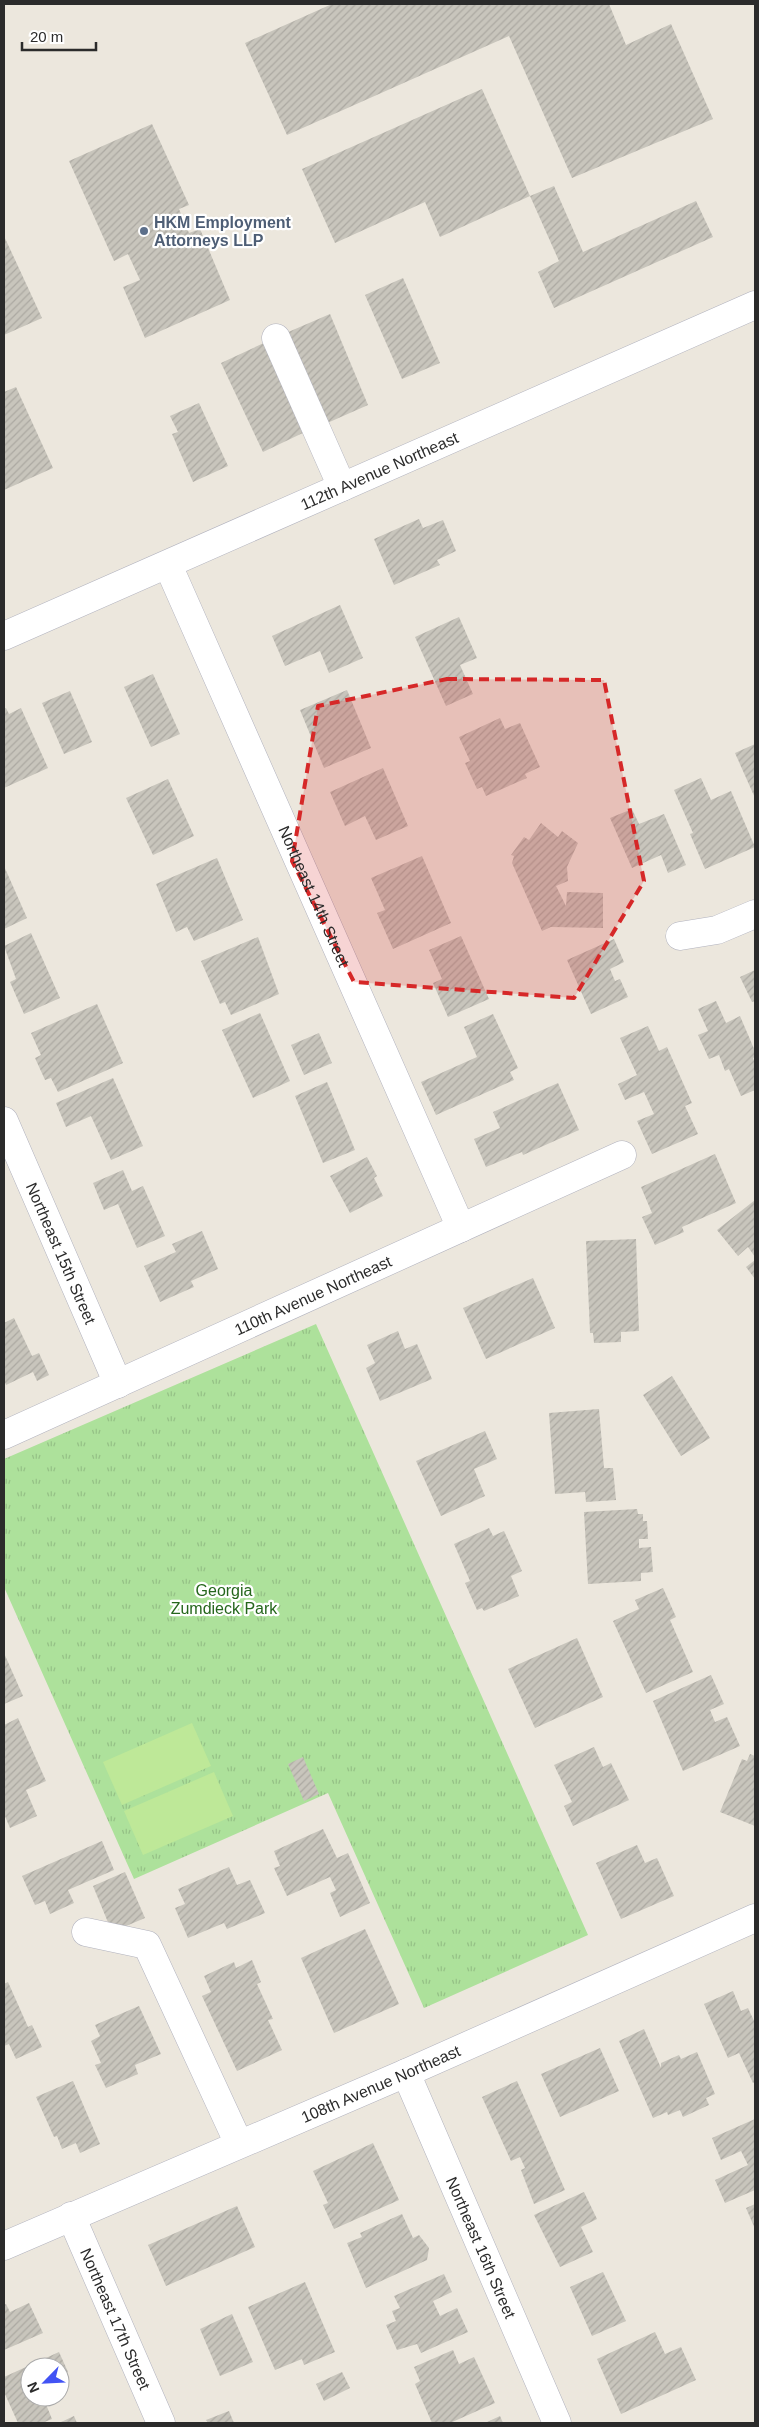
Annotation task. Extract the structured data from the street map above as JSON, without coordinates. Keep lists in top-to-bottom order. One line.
{"streets":{"street":["112th Avenue Northeast","Northeast 14th Street","Northeast 15th Street","110th Avenue Northeast","108th Avenue Northeast","Northeast 16th Street","Northeast 17th Street"]},"crossings":[["112th Avenue Northeast","Northeast 14th Street"],["Northeast 14th Street","110th Avenue Northeast"],["Northeast 15th Street","110th Avenue Northeast"],["108th Avenue Northeast","Northeast 16th Street"],["108th Avenue Northeast","Northeast 17th Street"]],"parks":["Georgia Zumdieck Park"],"places":["HKM Employment Attorneys LLP"],"scale_bar":"20 m","north":"bottom left"}
